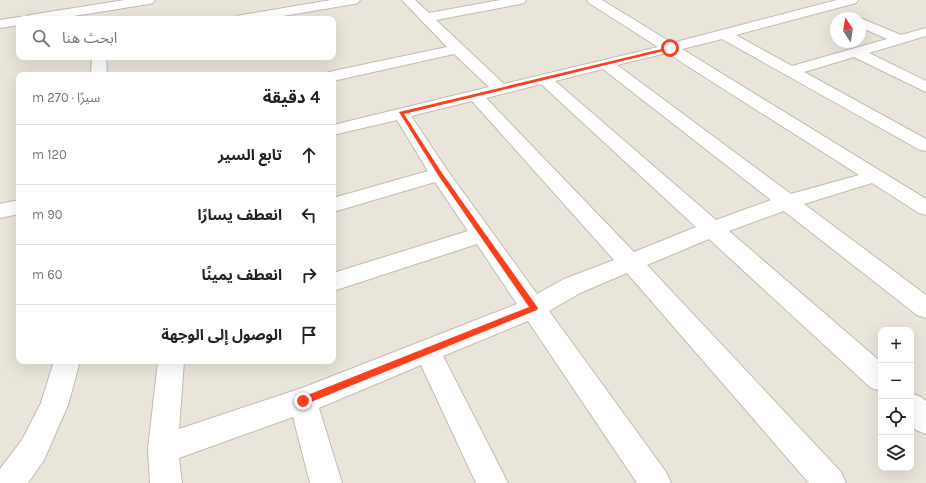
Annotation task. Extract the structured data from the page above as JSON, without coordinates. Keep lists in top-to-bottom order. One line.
{"north":"top","page":{"search":"ابحث هنا","heading":["4 دقيقة","سيرًا · 270 m"],"list":[["تابع السير","120 m"],["انعطف يسارًا","90 m"],["انعطف يمينًا","60 m"],"الوصول إلى الوجهة"],"map_buttons":["+","−"]}}
